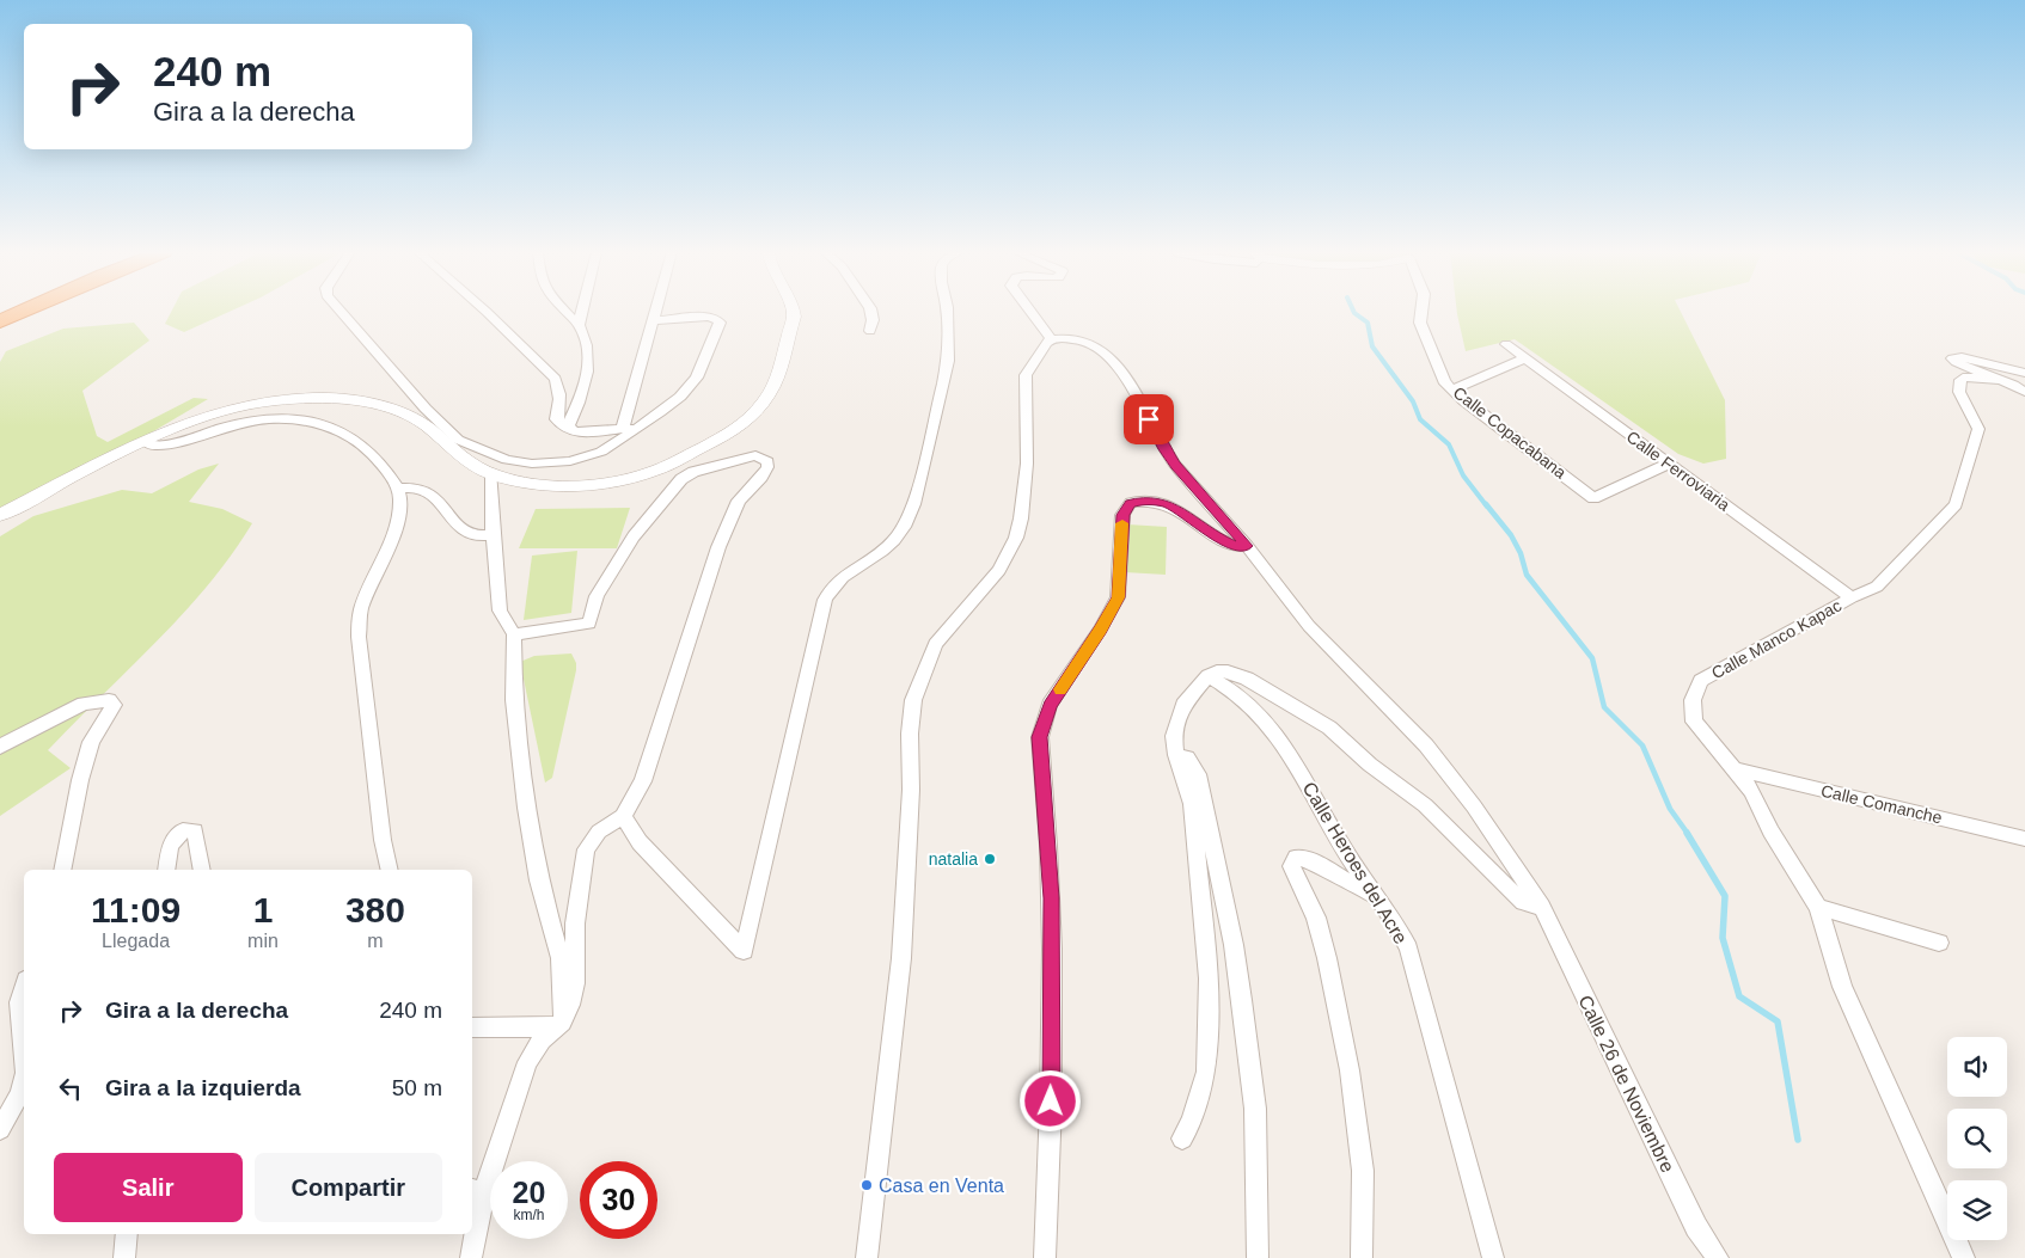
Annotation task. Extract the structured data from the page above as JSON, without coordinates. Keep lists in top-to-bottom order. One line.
{"streets":{"street":["Calle Copacabana","Calle Ferroviaria","Calle Manco Kapac","Calle Comanche","Calle Heroes del Acre","Calle 26 de Noviembre"]},"crossings":[["Calle Copacabana","Calle Ferroviaria"],["Calle Ferroviaria","Calle Manco Kapac"],["Calle Manco Kapac","Calle Comanche"]],"places":["natalia","Casa en Venta"],"page":{"turn":["240 m","Gira a la derecha"],"eta":["11:09","Llegada","1","min","380","m"],"list":[{"name":"Gira a la derecha","value":"240 m"},{"name":"Gira a la izquierda","value":"50 m"}],"buttons":["Salir","Compartir"],"speed":"20 km/h","limit":"30"}}
